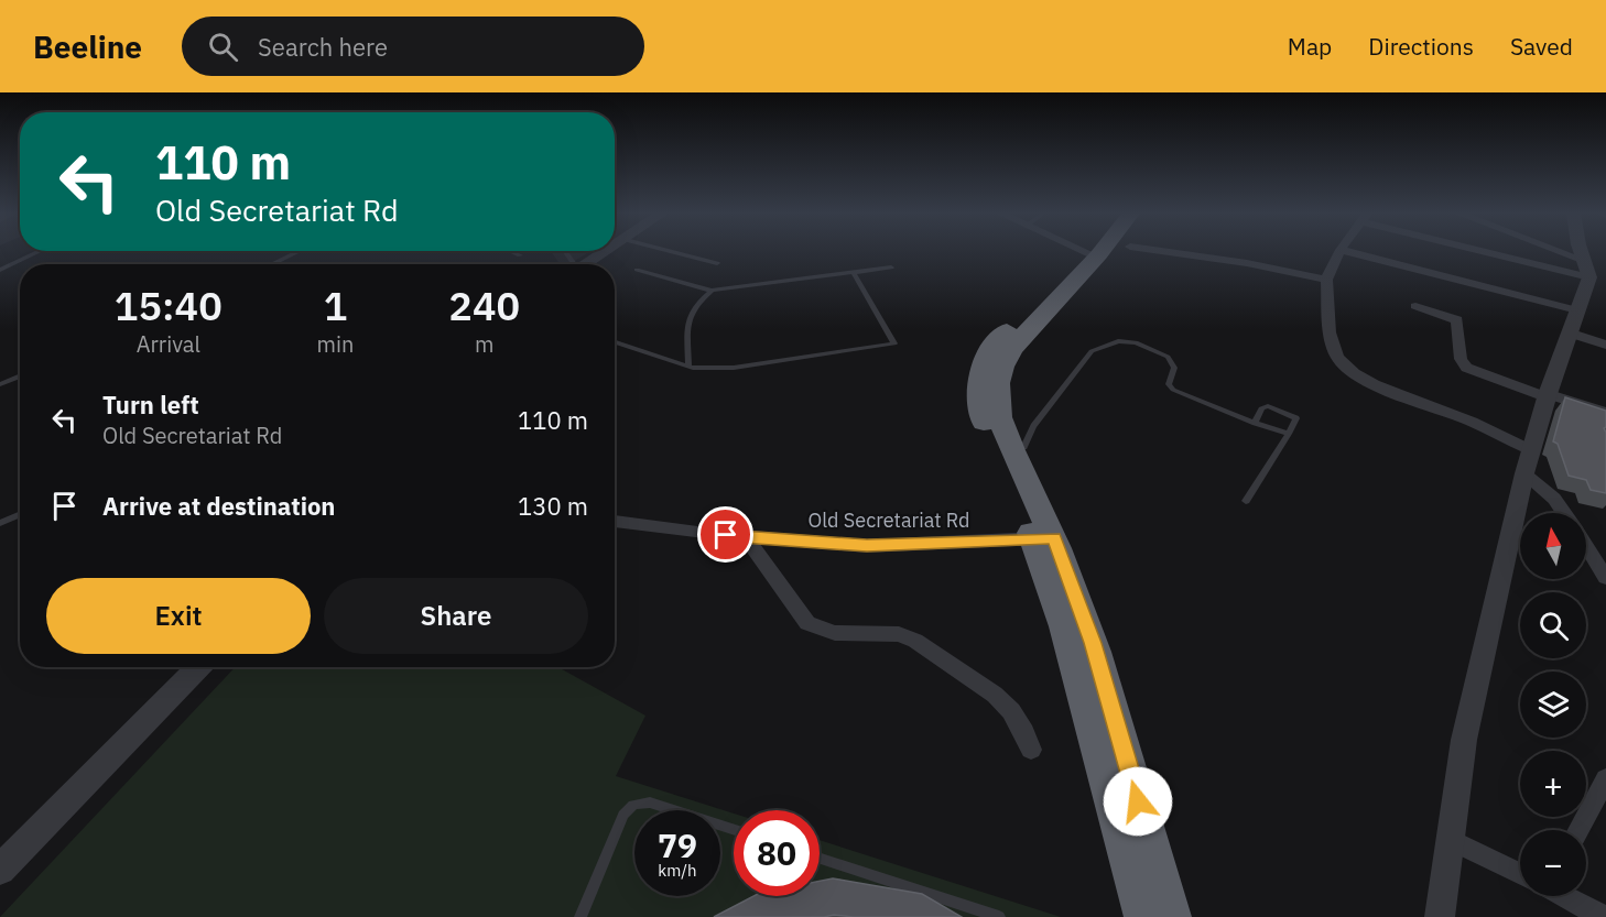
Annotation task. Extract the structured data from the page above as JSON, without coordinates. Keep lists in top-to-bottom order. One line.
{"streets":{"street":["Old Secretariat Rd"]},"north":"top","page":{"header":"Beeline","search":"Search here","nav":["Map","Directions","Saved"],"turn":["110 m","Old Secretariat Rd"],"eta":["15:40","Arrival","1","min","240","m"],"list":[{"name":"Turn left","note":"Old Secretariat Rd","value":"110 m"},{"name":"Arrive at destination","value":"130 m"}],"map_buttons":["+","−"],"buttons":["Exit","Share"],"speed":"79 km/h","limit":"80"}}
